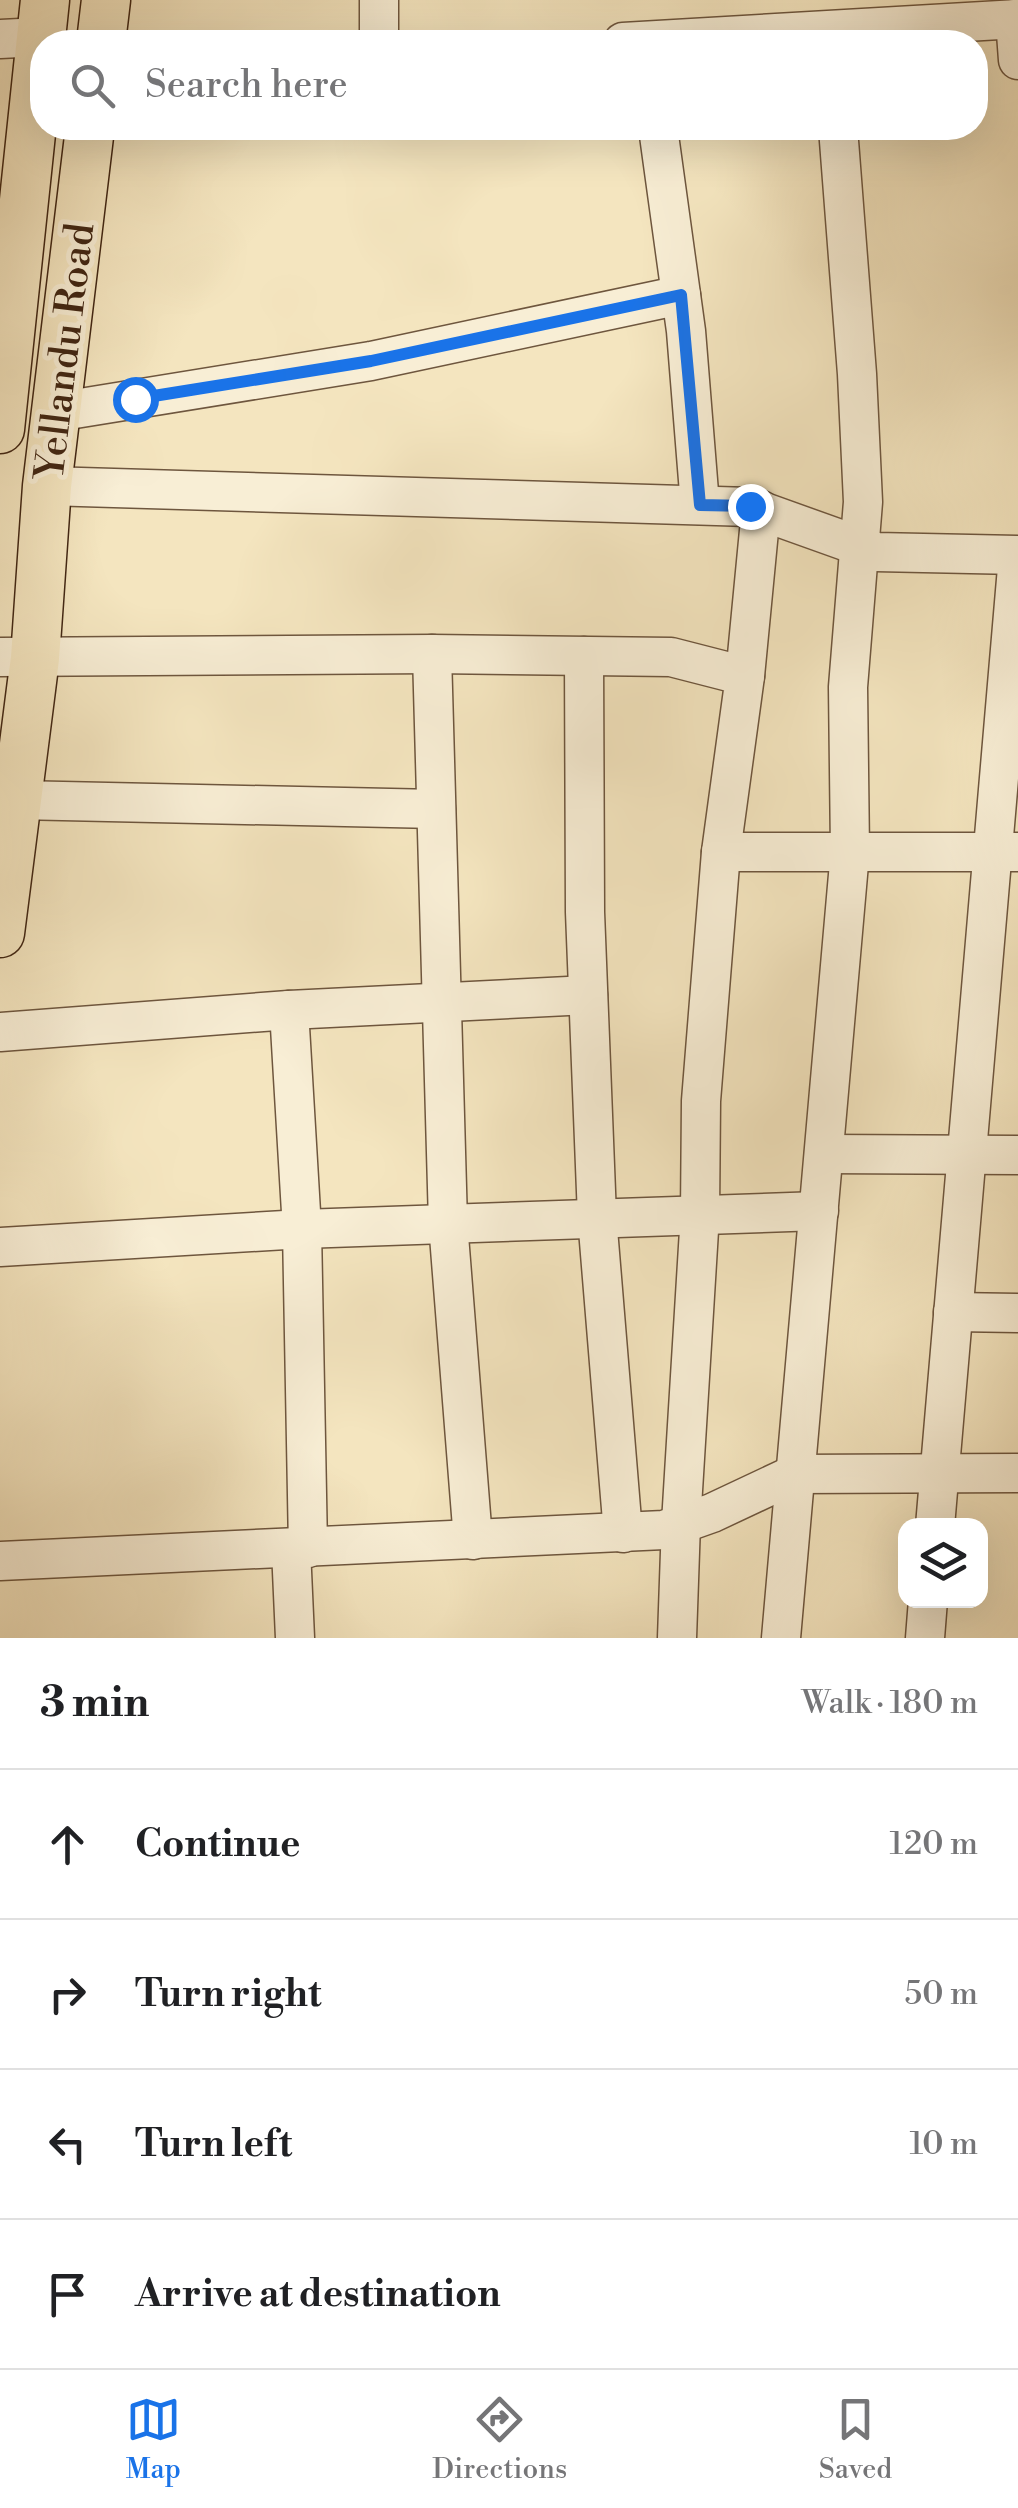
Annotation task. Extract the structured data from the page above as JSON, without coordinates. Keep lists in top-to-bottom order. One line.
{"streets":{"main road":["Yellandu Road"]},"page":{"search":"Search here","heading":["3 min","Walk · 180 m"],"list":[["Continue","120 m"],["Turn right","50 m"],["Turn left","10 m"],"Arrive at destination"],"nav":["Map","Directions","Saved"]}}
